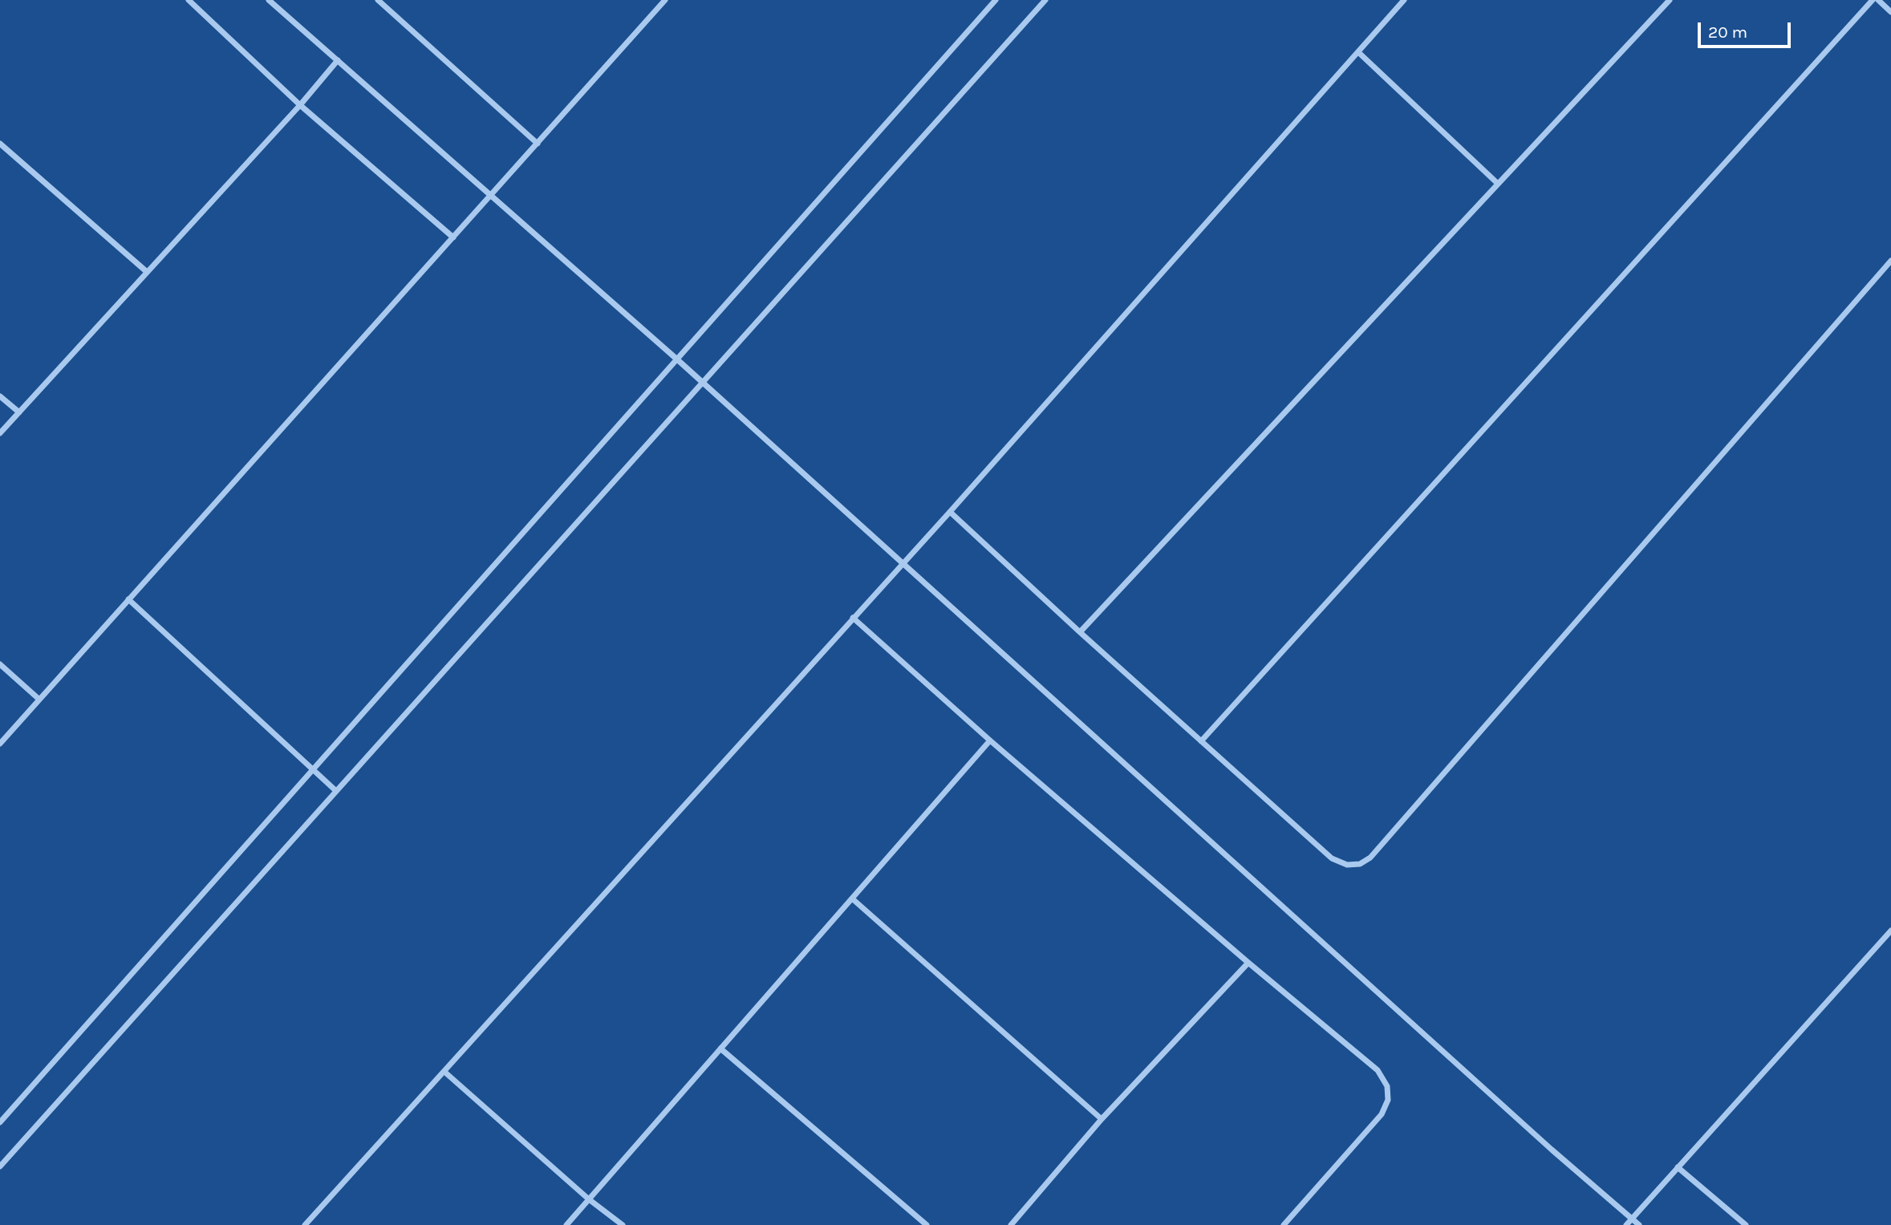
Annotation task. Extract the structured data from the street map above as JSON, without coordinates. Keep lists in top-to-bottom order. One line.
{"scale_bar":"20 m"}
